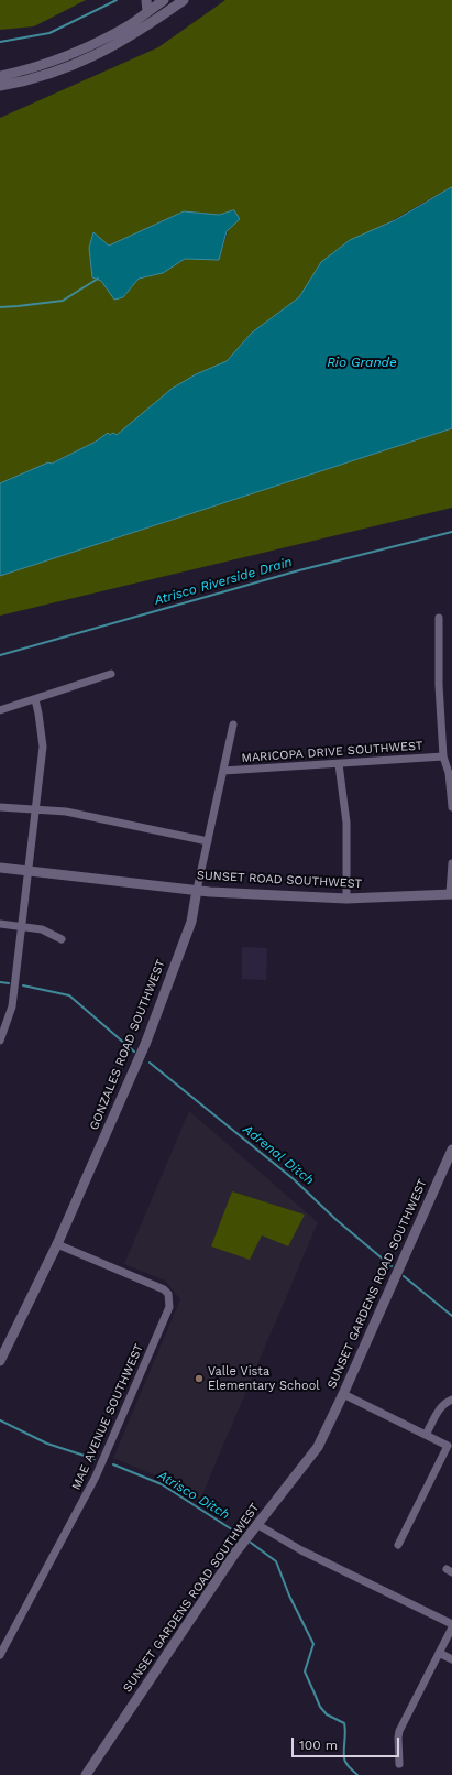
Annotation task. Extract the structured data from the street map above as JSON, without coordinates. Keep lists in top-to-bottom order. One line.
{"streets":{"street":["MARICOPA DRIVE SOUTHWEST","SUNSET ROAD SOUTHWEST","GONZALES ROAD SOUTHWEST","SUNSET GARDENS ROAD SOUTHWEST","MAE AVENUE SOUTHWEST"]},"crossings":[["MARICOPA DRIVE SOUTHWEST","GONZALES ROAD SOUTHWEST"],["SUNSET ROAD SOUTHWEST","GONZALES ROAD SOUTHWEST"],["GONZALES ROAD SOUTHWEST","MAE AVENUE SOUTHWEST"]],"water":["Rio Grande","Atrisco Riverside Drain","Adrenal Ditch","Atrisco Ditch"],"places":["Valle Vista Elementary School"],"scale_bar":"100 m"}
